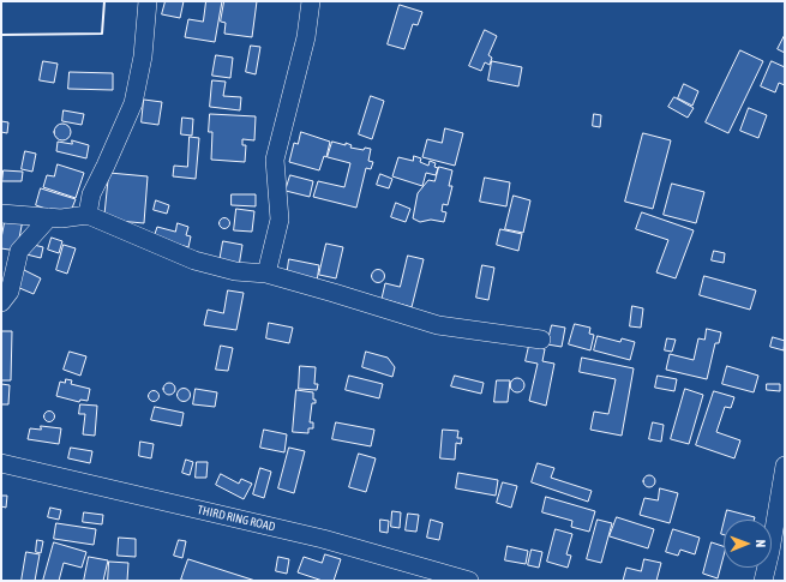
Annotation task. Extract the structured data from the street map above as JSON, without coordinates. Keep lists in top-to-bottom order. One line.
{"streets":{"street":["THIRD RING ROAD"]},"north":"right"}
